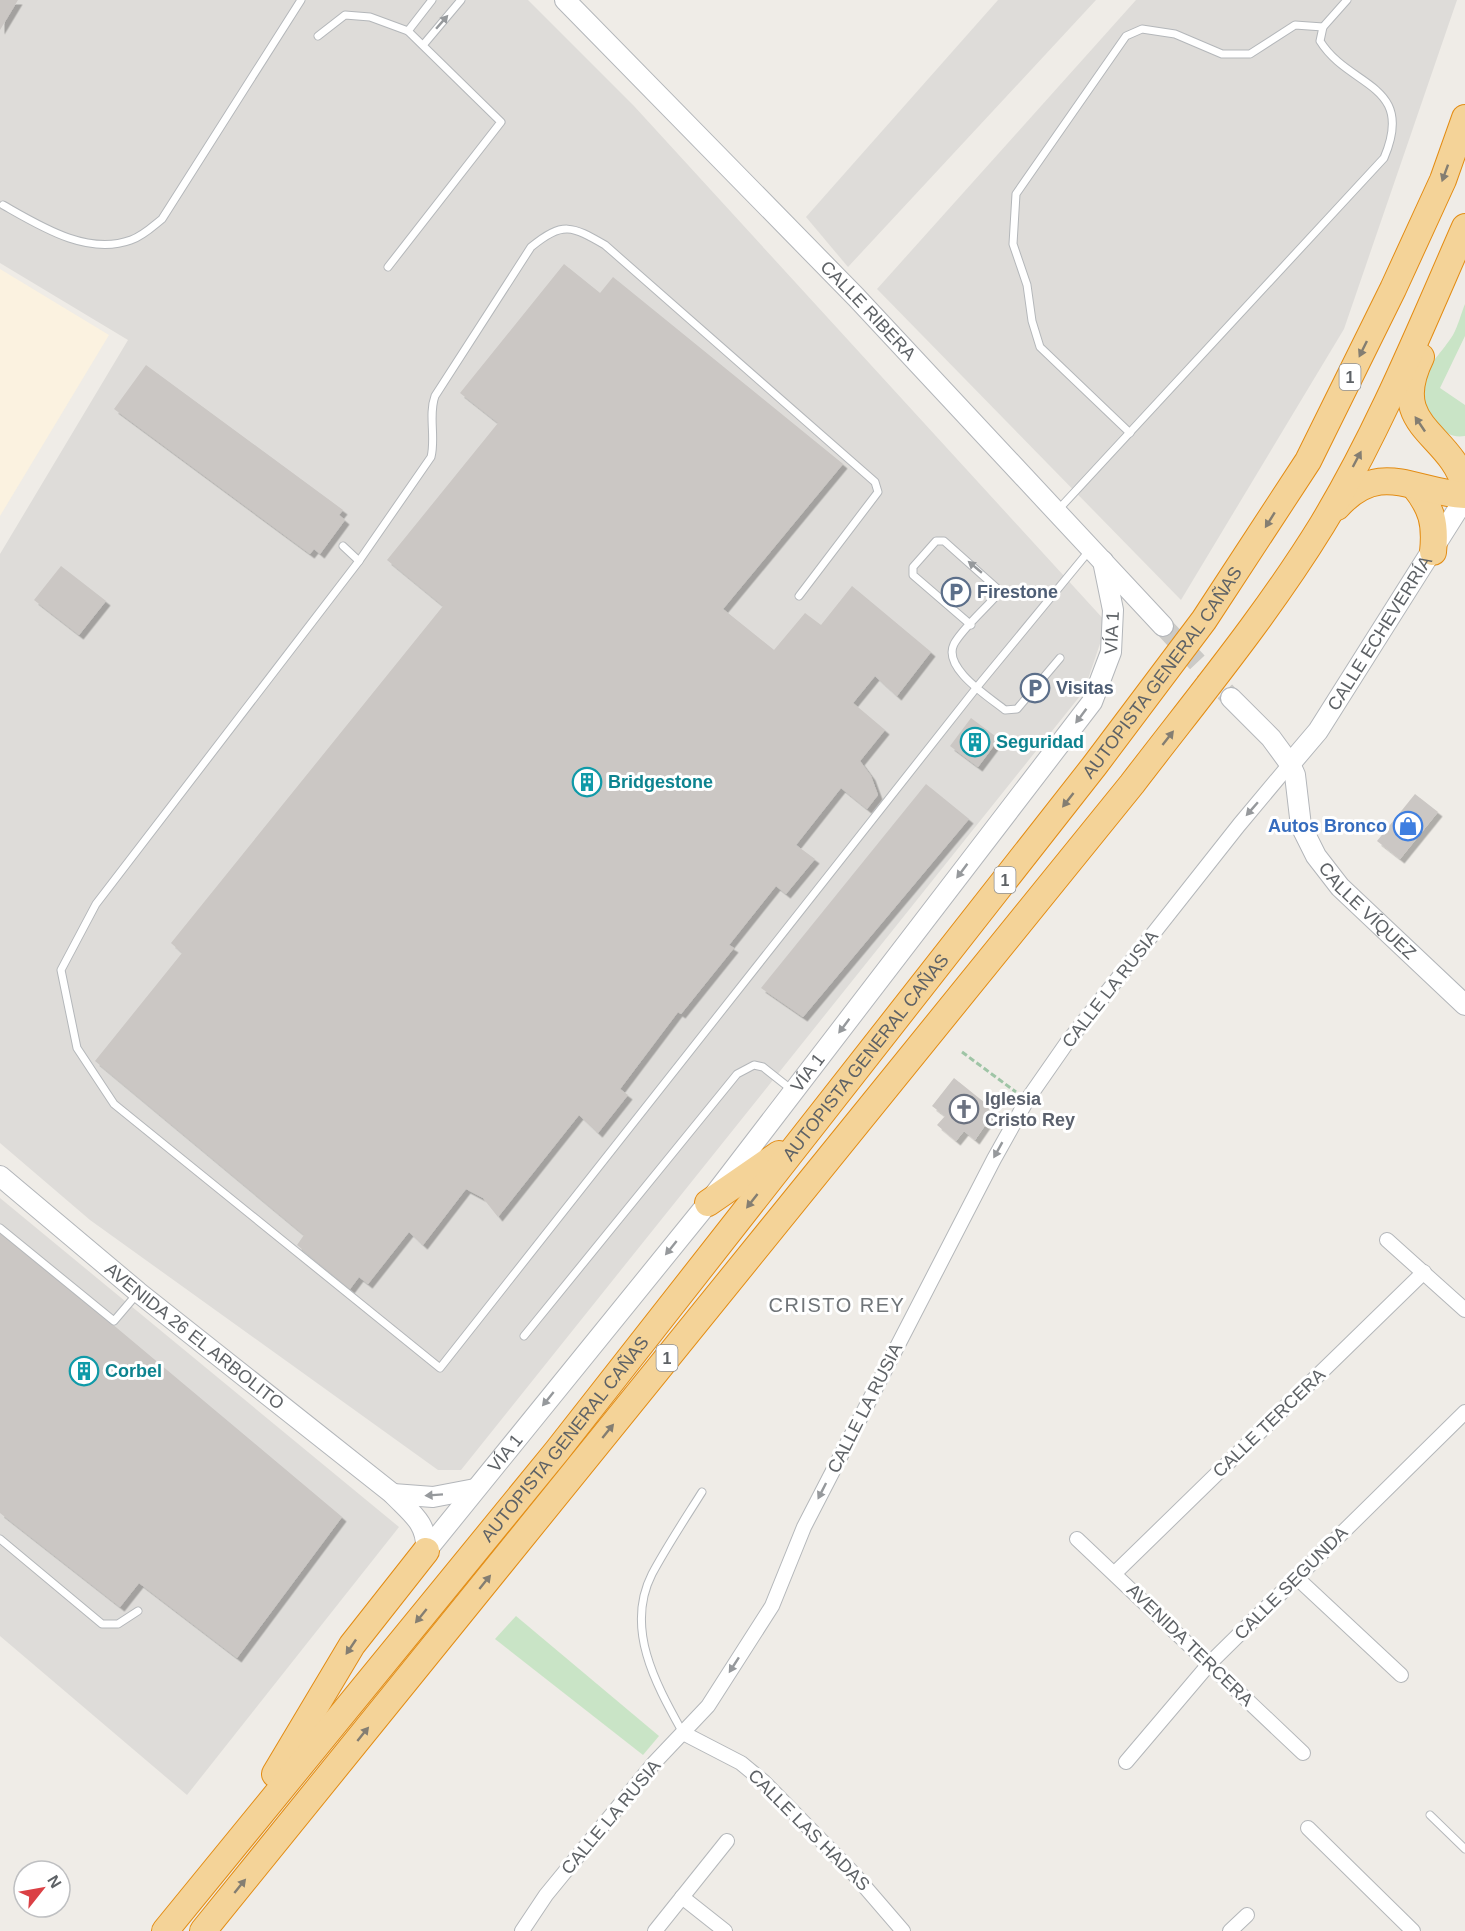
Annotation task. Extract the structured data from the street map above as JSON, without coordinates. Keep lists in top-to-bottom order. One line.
{"streets":{"highway":["1","AUTOPISTA GENERAL CAÑAS"],"street":["CALLE RIBERA","VÍA 1","CALLE ECHEVERRÍA","CALLE VÍQUEZ","CALLE LA RUSIA","AVENIDA 26 EL ARBOLITO","CALLE TERCERA","CALLE SEGUNDA","AVENIDA TERCERA","CALLE LAS HADAS"]},"crossings":[["CALLE RIBERA","VÍA 1"],["VÍA 1","AVENIDA 26 EL ARBOLITO"],["CALLE ECHEVERRÍA","CALLE VÍQUEZ"],["CALLE ECHEVERRÍA","CALLE LA RUSIA"],["CALLE VÍQUEZ","CALLE LA RUSIA"],["CALLE LA RUSIA","CALLE LAS HADAS"],["CALLE TERCERA","AVENIDA TERCERA"],["CALLE SEGUNDA","AVENIDA TERCERA"]],"one_way":["VÍA 1","CALLE LA RUSIA"],"districts":["CRISTO REY"],"places":{"parking":["Firestone","Visitas"],"building":["Seguridad","Bridgestone","Corbel"],"shop":["Autos Bronco"],"church":["Iglesia Cristo Rey"]},"north":"top right"}
